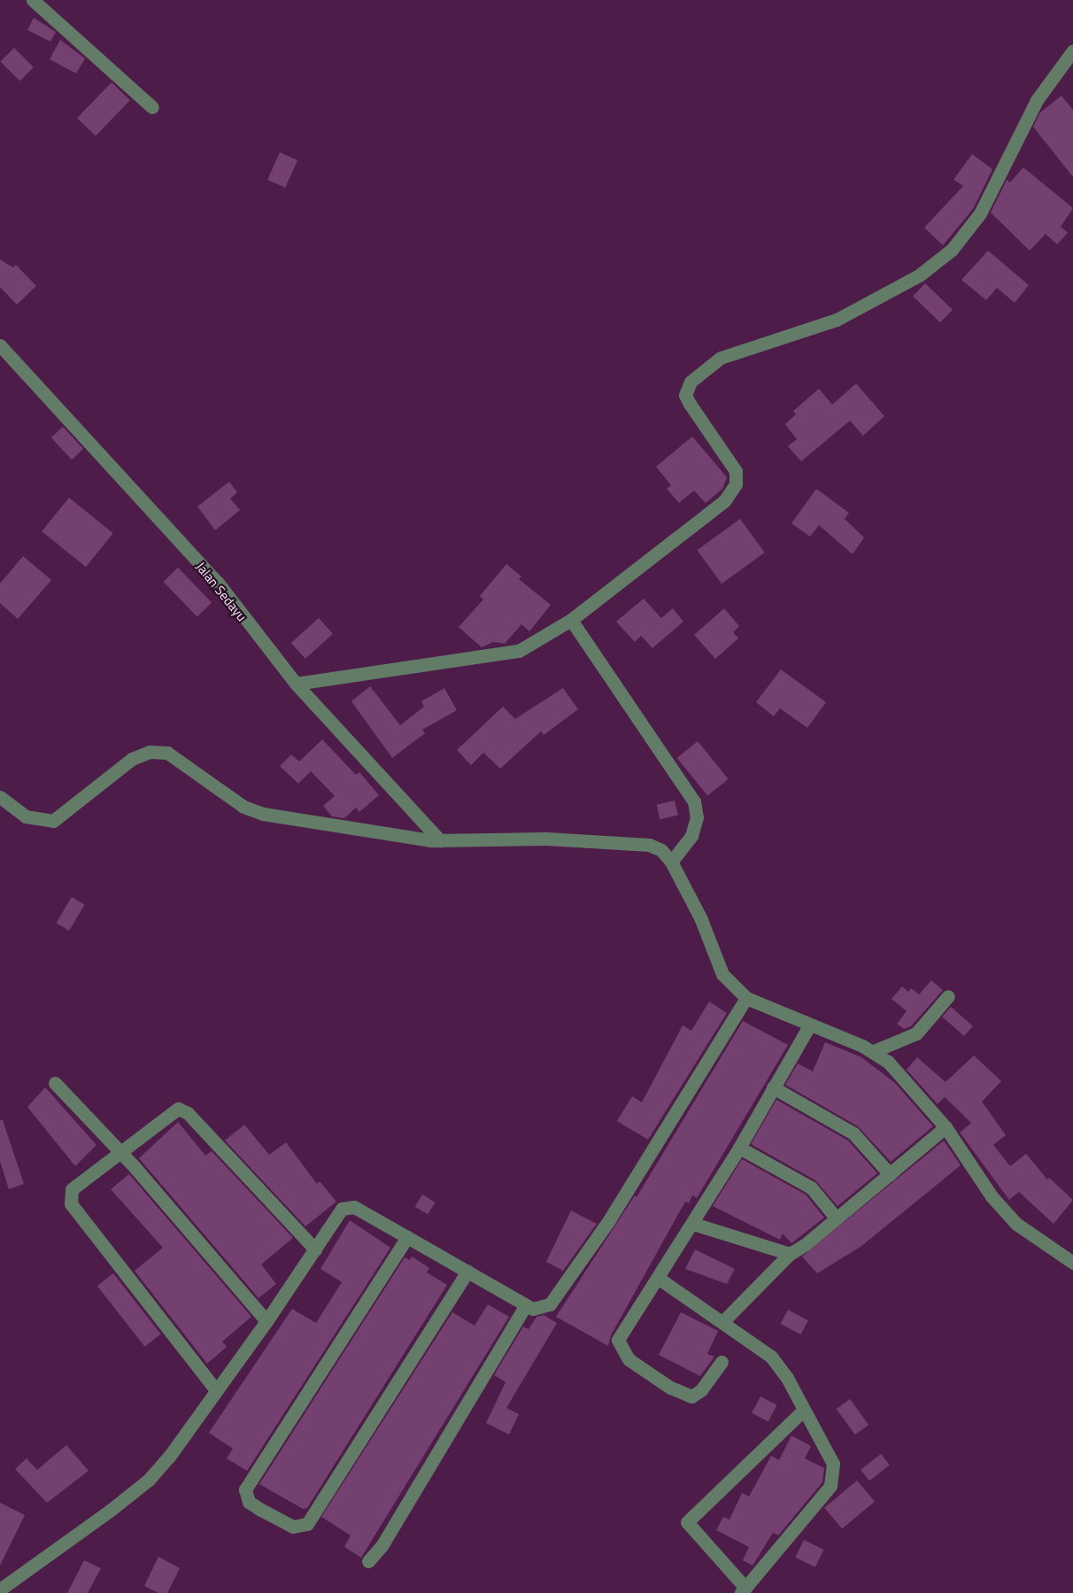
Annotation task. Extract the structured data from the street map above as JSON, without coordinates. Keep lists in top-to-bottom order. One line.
{"streets":{"street":["Jalan Sedayu"]}}
